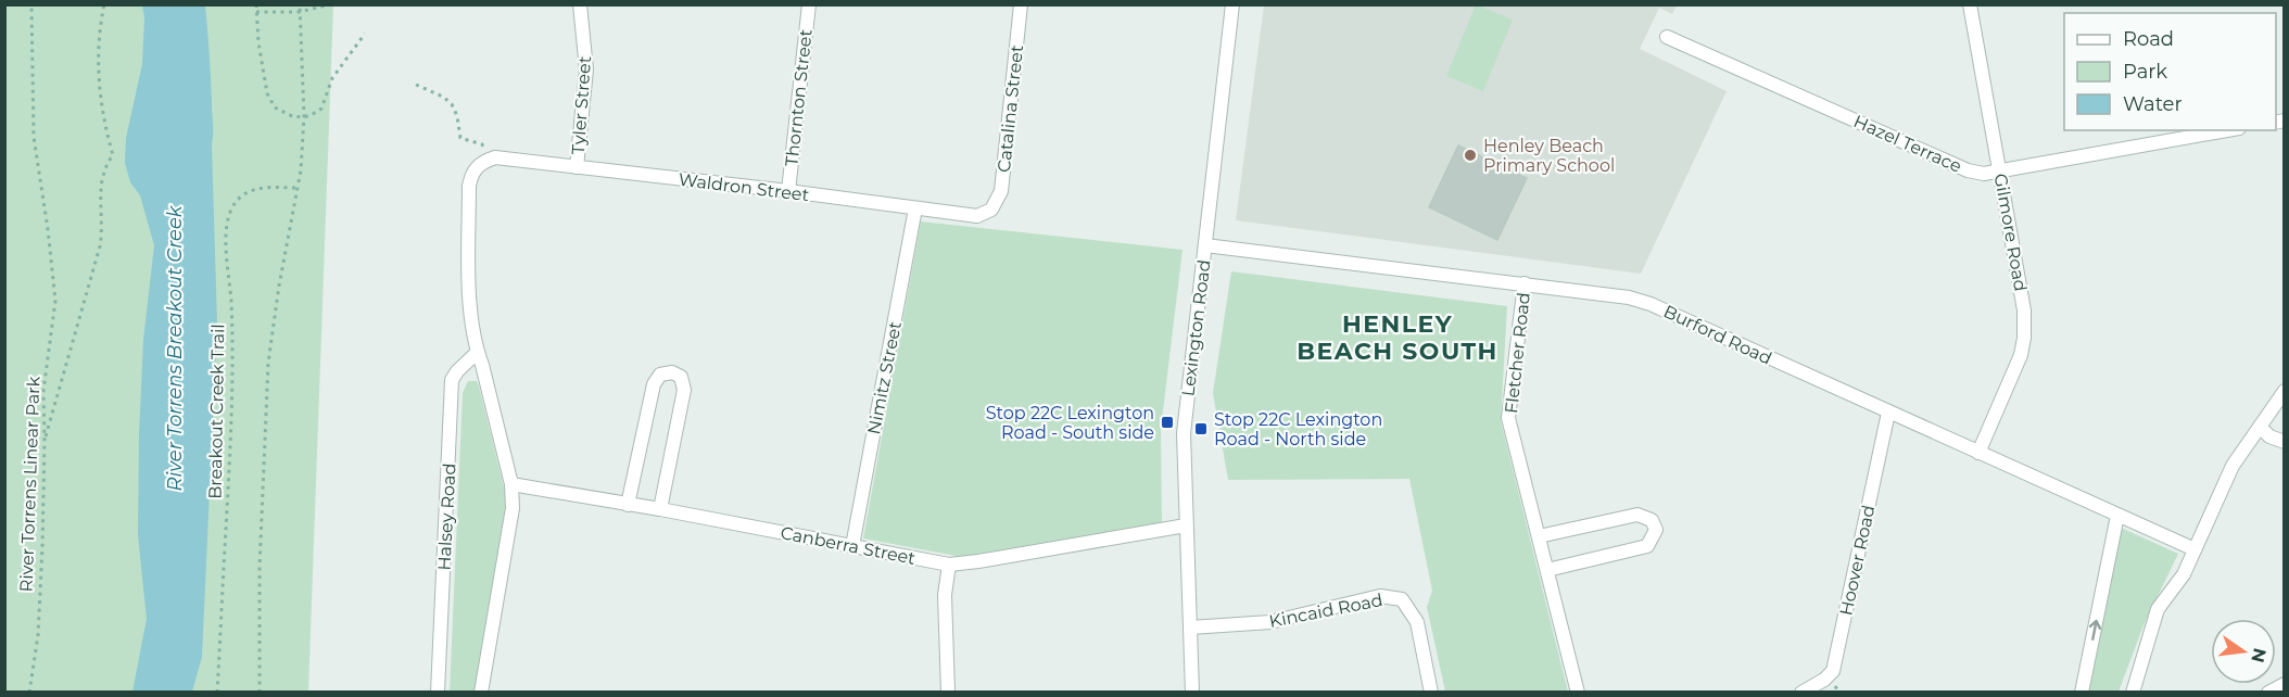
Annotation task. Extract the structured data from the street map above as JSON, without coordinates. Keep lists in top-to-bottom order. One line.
{"streets":{"street":["Thornton Street","Tyler Street","Catalina Street","Hazel Terrace","Waldron Street","Gilmore Road","Lexington Road","Burford Road","Fletcher Road","Nimitz Street","Halsey Road","Canberra Street","Hoover Road","Kincaid Road"],"path":["Breakout Creek Trail","River Torrens Linear Park"]},"crossings":[["Thornton Street","Waldron Street"],["Tyler Street","Waldron Street"],["Catalina Street","Waldron Street"],["Hazel Terrace","Gilmore Road"],["Waldron Street","Nimitz Street"],["Gilmore Road","Burford Road"],["Lexington Road","Burford Road"],["Lexington Road","Canberra Street"],["Lexington Road","Kincaid Road"],["Burford Road","Fletcher Road"],["Burford Road","Hoover Road"],["Nimitz Street","Canberra Street"]],"districts":["HENLEY BEACH SOUTH"],"water":["River Torrens Breakout Creek"],"places":{"other":["Henley Beach Primary School"],"transit":["Stop 22C Lexington Road - South side","Stop 22C Lexington Road - North side"]},"legend":["Road","Park","Water"],"north":"right"}
